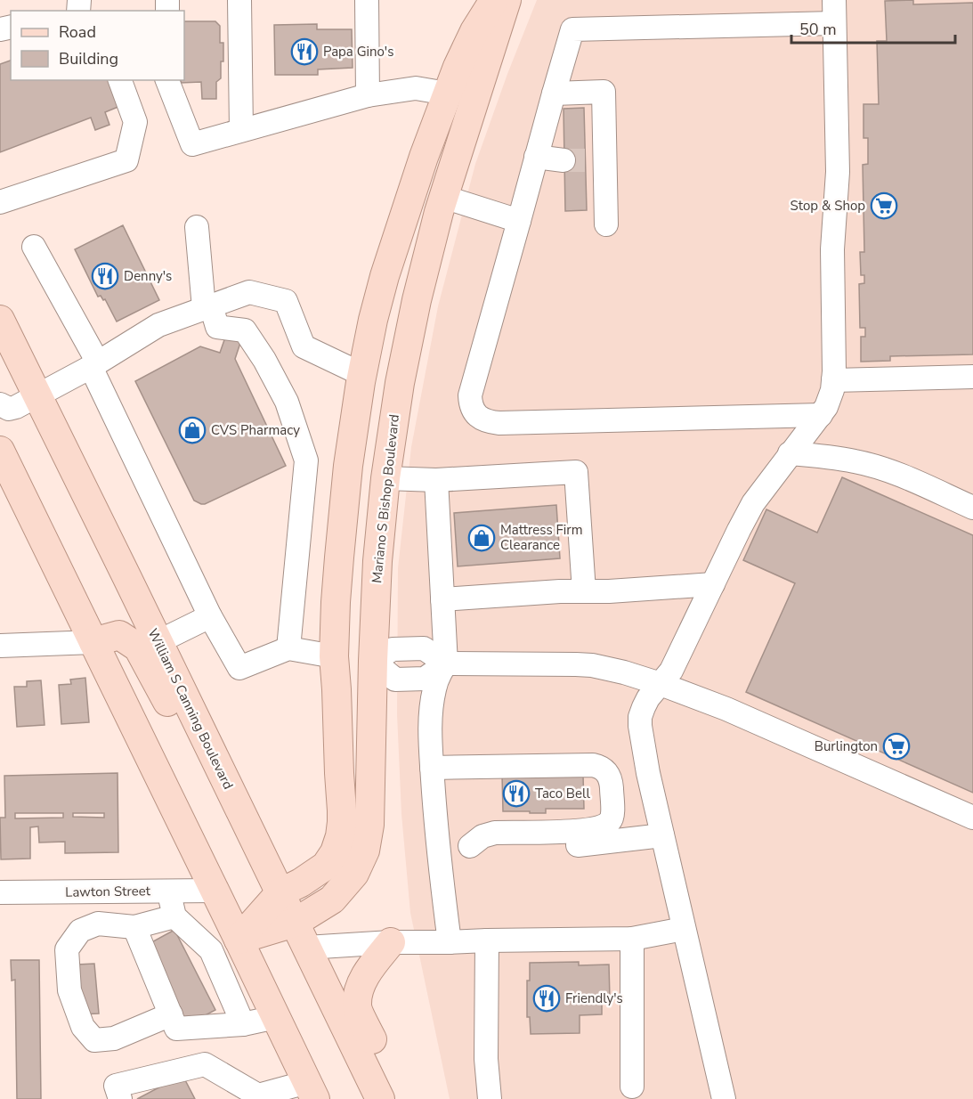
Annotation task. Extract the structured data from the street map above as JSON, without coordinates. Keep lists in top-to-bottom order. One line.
{"streets":{"main road":["Mariano S Bishop Boulevard","William S Canning Boulevard"],"street":["Lawton Street"]},"crossings":[["Mariano S Bishop Boulevard","William S Canning Boulevard"]],"places":{"restaurant":["Papa Gino's","Denny's","Taco Bell","Friendly's"],"supermarket":["Stop & Shop","Burlington"],"shop":["CVS Pharmacy","Mattress Firm Clearance"]},"legend":["Road","Building"],"scale_bar":"50 m"}
